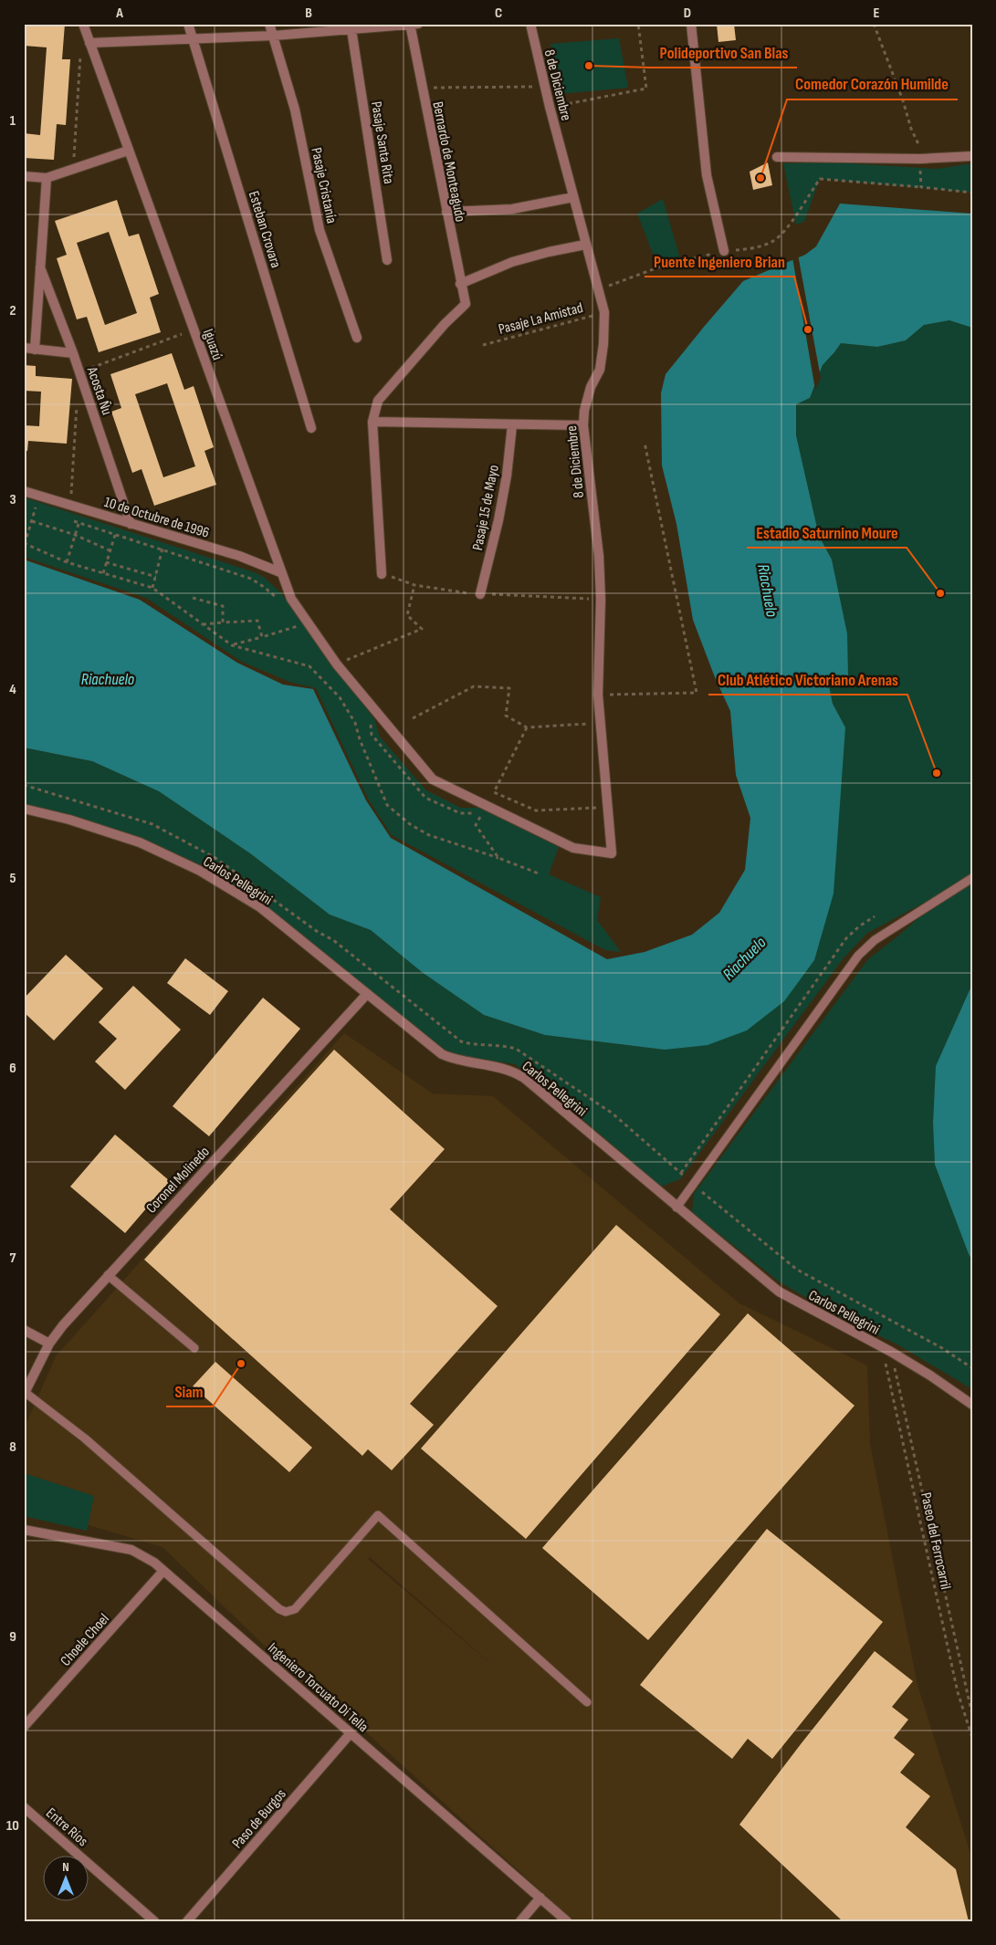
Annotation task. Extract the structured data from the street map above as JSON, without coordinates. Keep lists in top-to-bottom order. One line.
{"streets":{"street":["8 de Diciembre","Pasaje Santa Rita","Bernardo de Monteagudo","Pasaje Cristanía","Esteban Crovara","Iguazú","Acosta Ñu","Pasaje 15 de Mayo","10 de Octubre de 1996","Carlos Pellegrini","Coronel Molinedo","Choele Choel","Ingeniero Torcuato Di Tella","Paso de Burgos","Entre Ríos"],"path":["Pasaje La Amistad","Paseo del Ferrocarril"]},"crossings":[["8 de Diciembre","Pasaje La Amistad"],["8 de Diciembre","Iguazú"],["Iguazú","10 de Octubre de 1996"],["Acosta Ñu","10 de Octubre de 1996"],["Carlos Pellegrini","Coronel Molinedo"],["Carlos Pellegrini","Paseo del Ferrocarril"],["Choele Choel","Ingeniero Torcuato Di Tella"],["Ingeniero Torcuato Di Tella","Paso de Burgos"]],"water":["Riachuelo"],"places":["Polideportivo San Blas","Comedor Corazón Humilde","Puente Ingeniero Brian","Estadio Saturnino Moure","Club Atlético Victoriano Arenas","Siam"],"north":"top","grid":{"columns":["A","B","C","D","E"],"rows":["1","2","3","4","5","6","7","8","9","10"]}}
